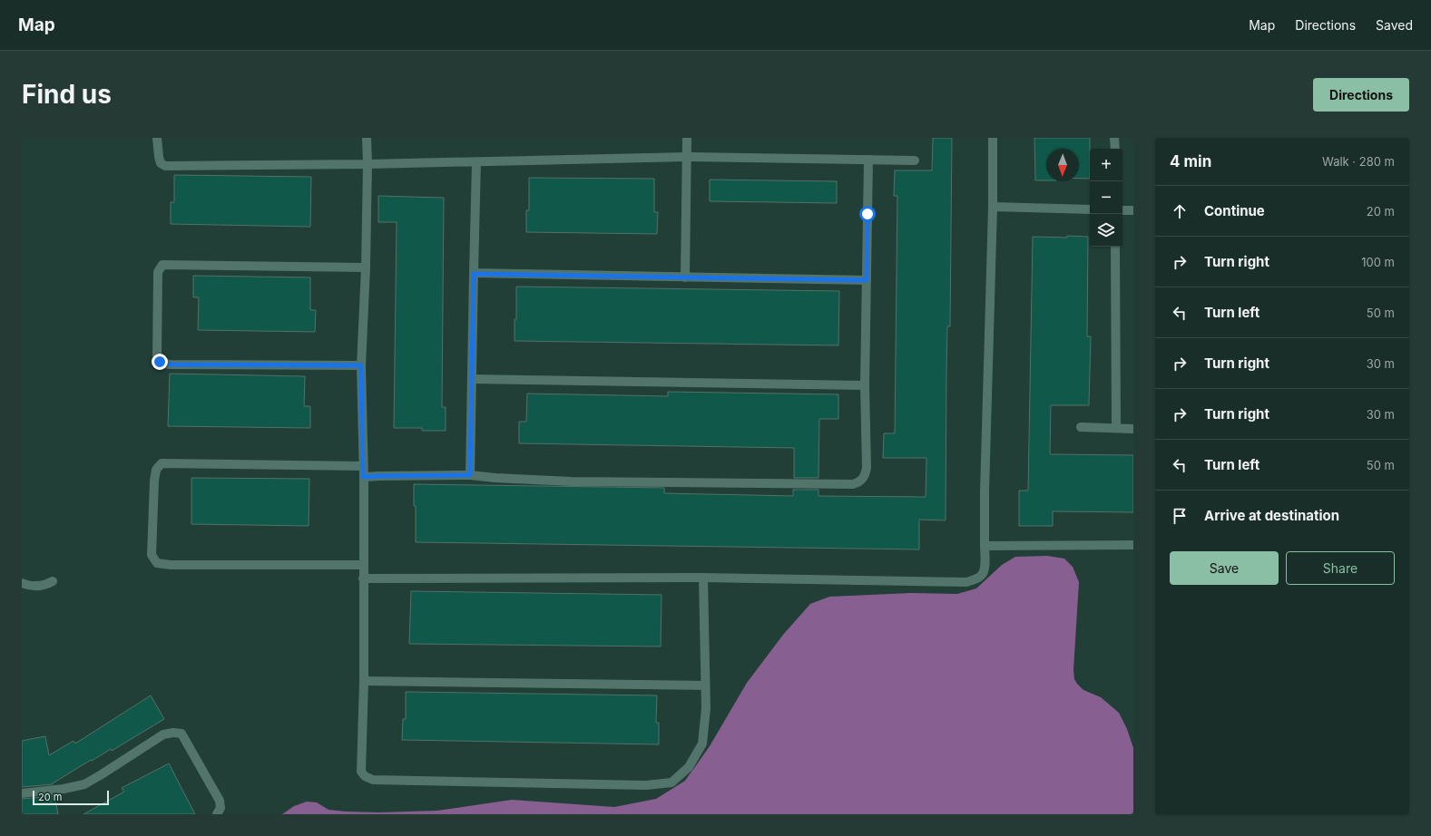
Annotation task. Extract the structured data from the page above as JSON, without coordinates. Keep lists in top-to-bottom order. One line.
{"scale_bar":"20 m","north":"bottom","page":{"header":"Map","nav":["Map","Directions","Saved"],"buttons":["Directions",["Save","Share"]],"title":"Find us","heading":["4 min","Walk · 280 m"],"map_buttons":["+","−"],"list":[["Continue","20 m"],["Turn right","100 m"],["Turn left","50 m"],["Turn right","30 m"],["Turn right","30 m"],["Turn left","50 m"],"Arrive at destination"],"scale":"20 m"}}
